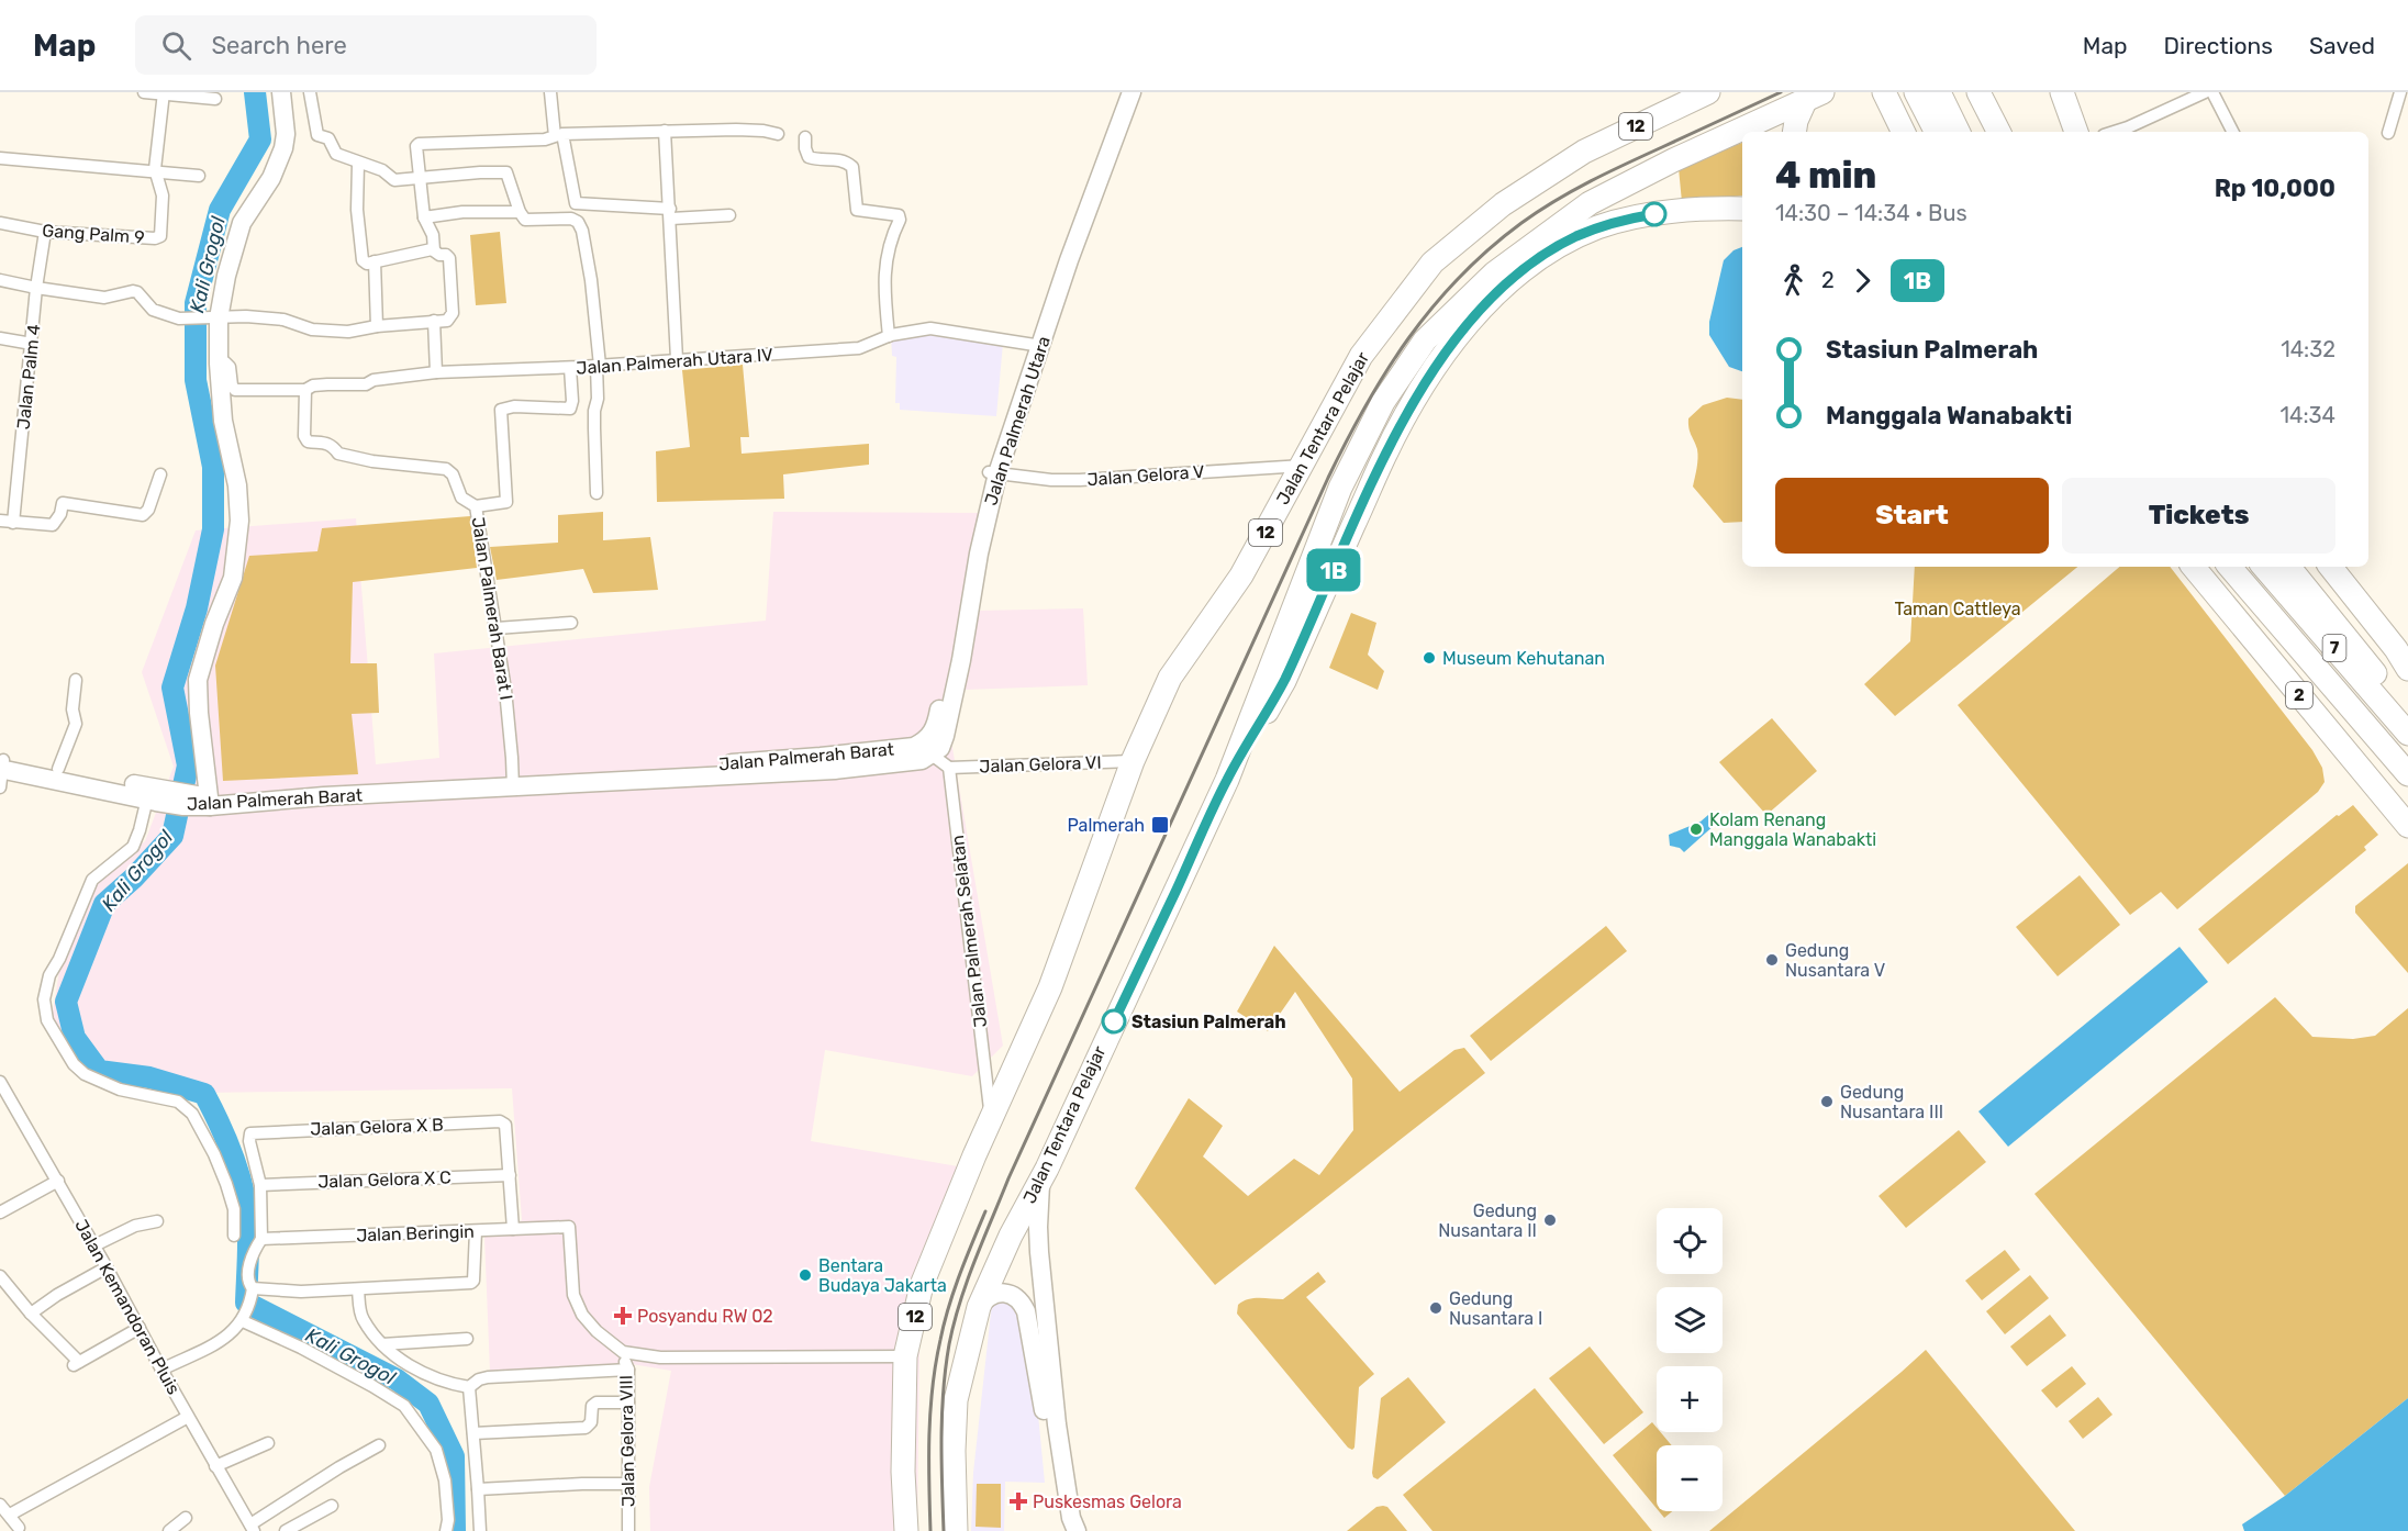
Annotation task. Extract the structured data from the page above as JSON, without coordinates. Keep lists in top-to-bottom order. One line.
{"streets":{"highway":["12","Jalan Tentara Pelajar","7","2"],"main road":["Jalan Palmerah Utara","Jalan Palmerah Barat"],"street":["Gang Palm 9","Jalan Palmerah Utara IV","Jalan Palm 4","Jalan Gelora V","Jalan Palmerah Barat I","Jalan Gelora VI","Jalan Palmerah Selatan","Jalan Gelora X B","Jalan Gelora X C","Jalan Beringin","Jalan Kemandoran Pluis","Jalan Gelora VIII"]},"crossings":[["Gang Palm 9","Jalan Palm 4"],["Jalan Palmerah Utara IV","Jalan Palmerah Utara"],["Jalan Palmerah Utara IV","Jalan Palmerah Barat I"],["Jalan Palmerah Utara","Jalan Gelora V"],["Jalan Palmerah Utara","Jalan Palmerah Barat"],["Jalan Tentara Pelajar","Jalan Gelora V"],["Jalan Tentara Pelajar","Jalan Gelora VI"],["Jalan Tentara Pelajar","Jalan Palmerah Selatan"],["Jalan Palmerah Barat I","Jalan Palmerah Barat"],["Jalan Gelora VI","Jalan Palmerah Selatan"],["Jalan Gelora X B","Jalan Gelora X C"],["Jalan Gelora X B","Jalan Beringin"],["Jalan Beringin","Jalan Gelora VIII"]],"water":["Kali Grogol"],"parks":["Taman Cattleya"],"places":{"other":["Museum Kehutanan","Kolam Renang Manggala Wanabakti","Gedung Nusantara V","Stasiun Palmerah","Gedung Nusantara III","Gedung Nusantara II","Bentara Budaya Jakarta","Gedung Nusantara I"],"transit":["Palmerah"],"health":["Posyandu RW 02","Puskesmas Gelora"]},"lines":["bus line 1B"],"page":{"header":"Map","search":"Search here","nav":["Map","Directions","Saved"],"on_map":"1B","heading":["4 min","14:30 – 14:34 · Bus","Rp 10,000"],"legs":["2","1B"],"list":[{"name":"Stasiun Palmerah","value":"14:32"},{"name":"Manggala Wanabakti","value":"14:34"}],"buttons":["Start","Tickets"],"map_buttons":["+","−"]}}
